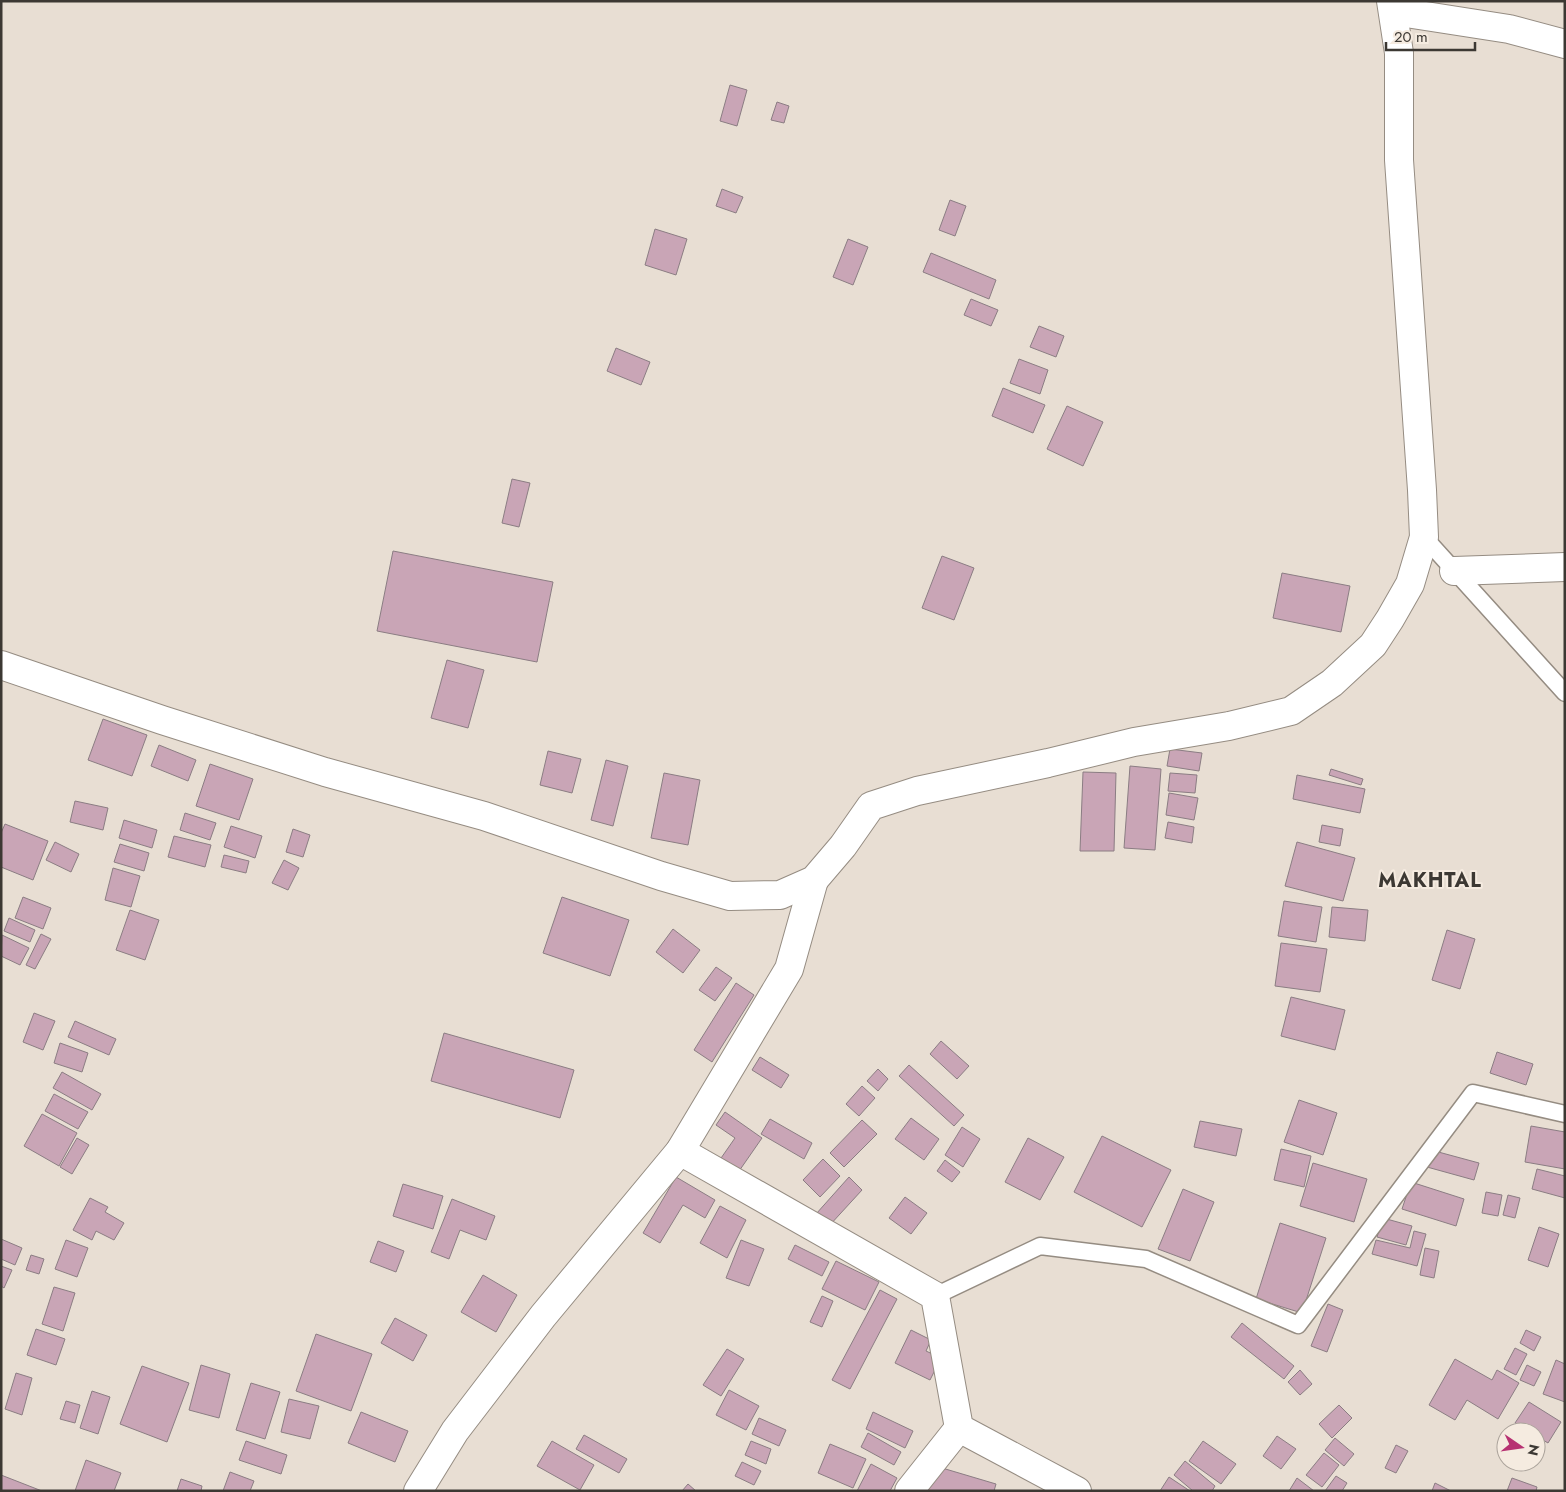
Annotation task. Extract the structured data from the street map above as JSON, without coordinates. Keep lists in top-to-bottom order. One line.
{"districts":["MAKHTAL"],"scale_bar":"20 m","north":"right"}
